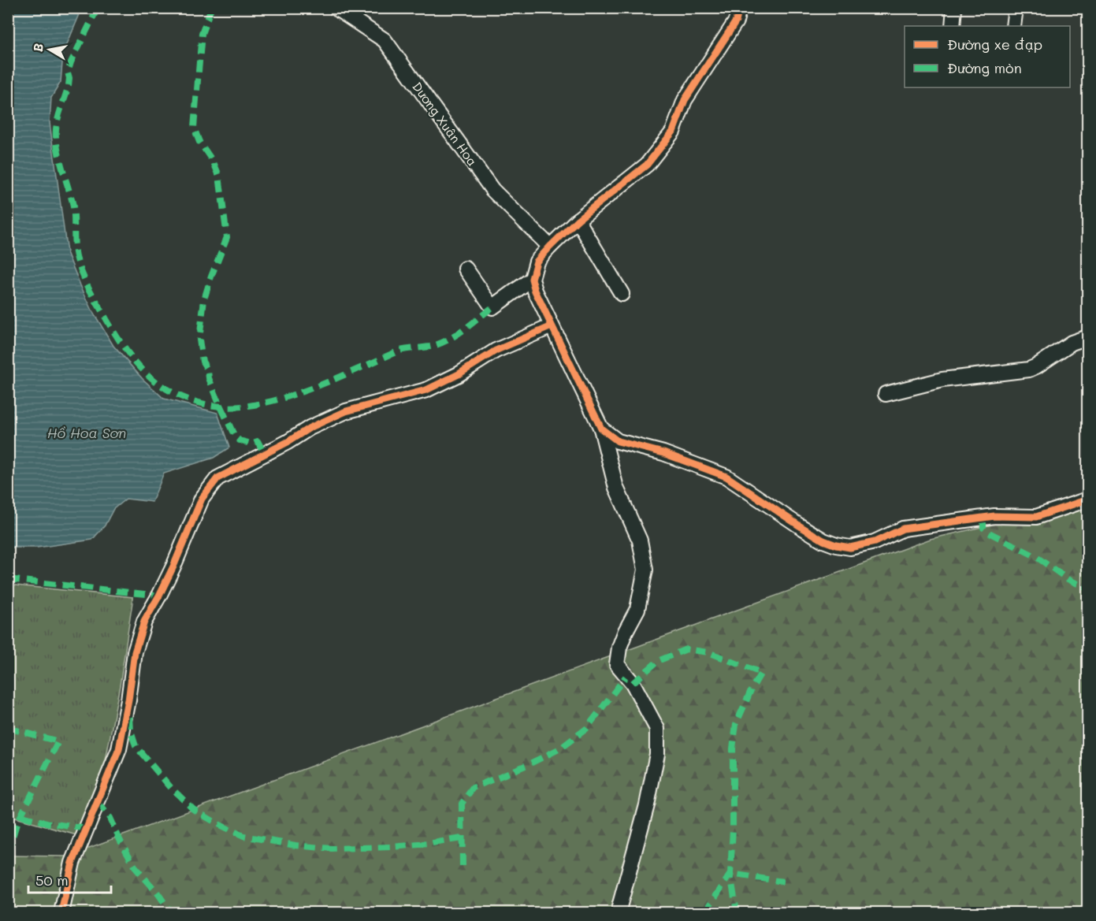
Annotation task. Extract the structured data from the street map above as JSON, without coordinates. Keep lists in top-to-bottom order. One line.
{"streets":{"street":["Dương Xuân Hoa"]},"water":["Hồ Hoa Sơn"],"legend":["Đường xe đạp","Đường mòn"],"scale_bar":"50 m","north":"left"}
